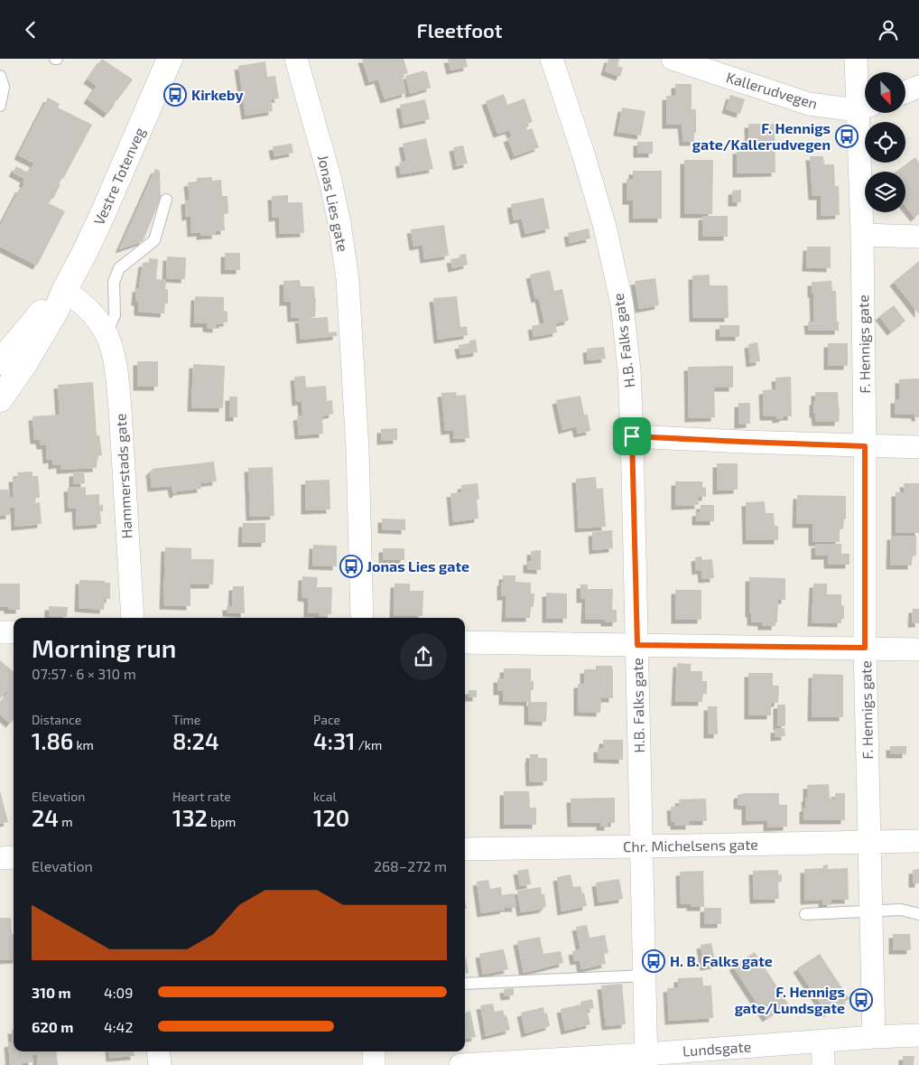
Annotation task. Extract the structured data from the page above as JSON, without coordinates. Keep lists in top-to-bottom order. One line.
{"streets":{"main road":["Vestre Totenveg"],"street":["Kallerudvegen","Jonas Lies gate","H.B. Falks gate","F. Hennigs gate","Hammerstads gate","Chr. Michelsens gate","Lundsgate"]},"crossings":[["Kallerudvegen","F. Hennigs gate"],["Vestre Totenveg","Hammerstads gate"],["H.B. Falks gate","Chr. Michelsens gate"],["H.B. Falks gate","Lundsgate"],["F. Hennigs gate","Chr. Michelsens gate"],["F. Hennigs gate","Lundsgate"]],"places":{"bus stop":["Kirkeby","F. Hennigs gate/Kallerudvegen","Jonas Lies gate","H. B. Falks gate","F. Hennigs gate/Lundsgate"]},"north":"bottom right","page":{"header":"Fleetfoot","heading":["Morning run","07:57 · 6 × 310 m"],"stats":[["Distance","1.86 km"],["Time","8:24"],["Pace","4:31 /km"],["Elevation","24 m"],["Heart rate","132 bpm"],["kcal","120"]],"chart":["Elevation","268–272 m"],"list":[{"name":"310 m","note":"4:09"},{"name":"620 m","note":"4:42"}]}}
